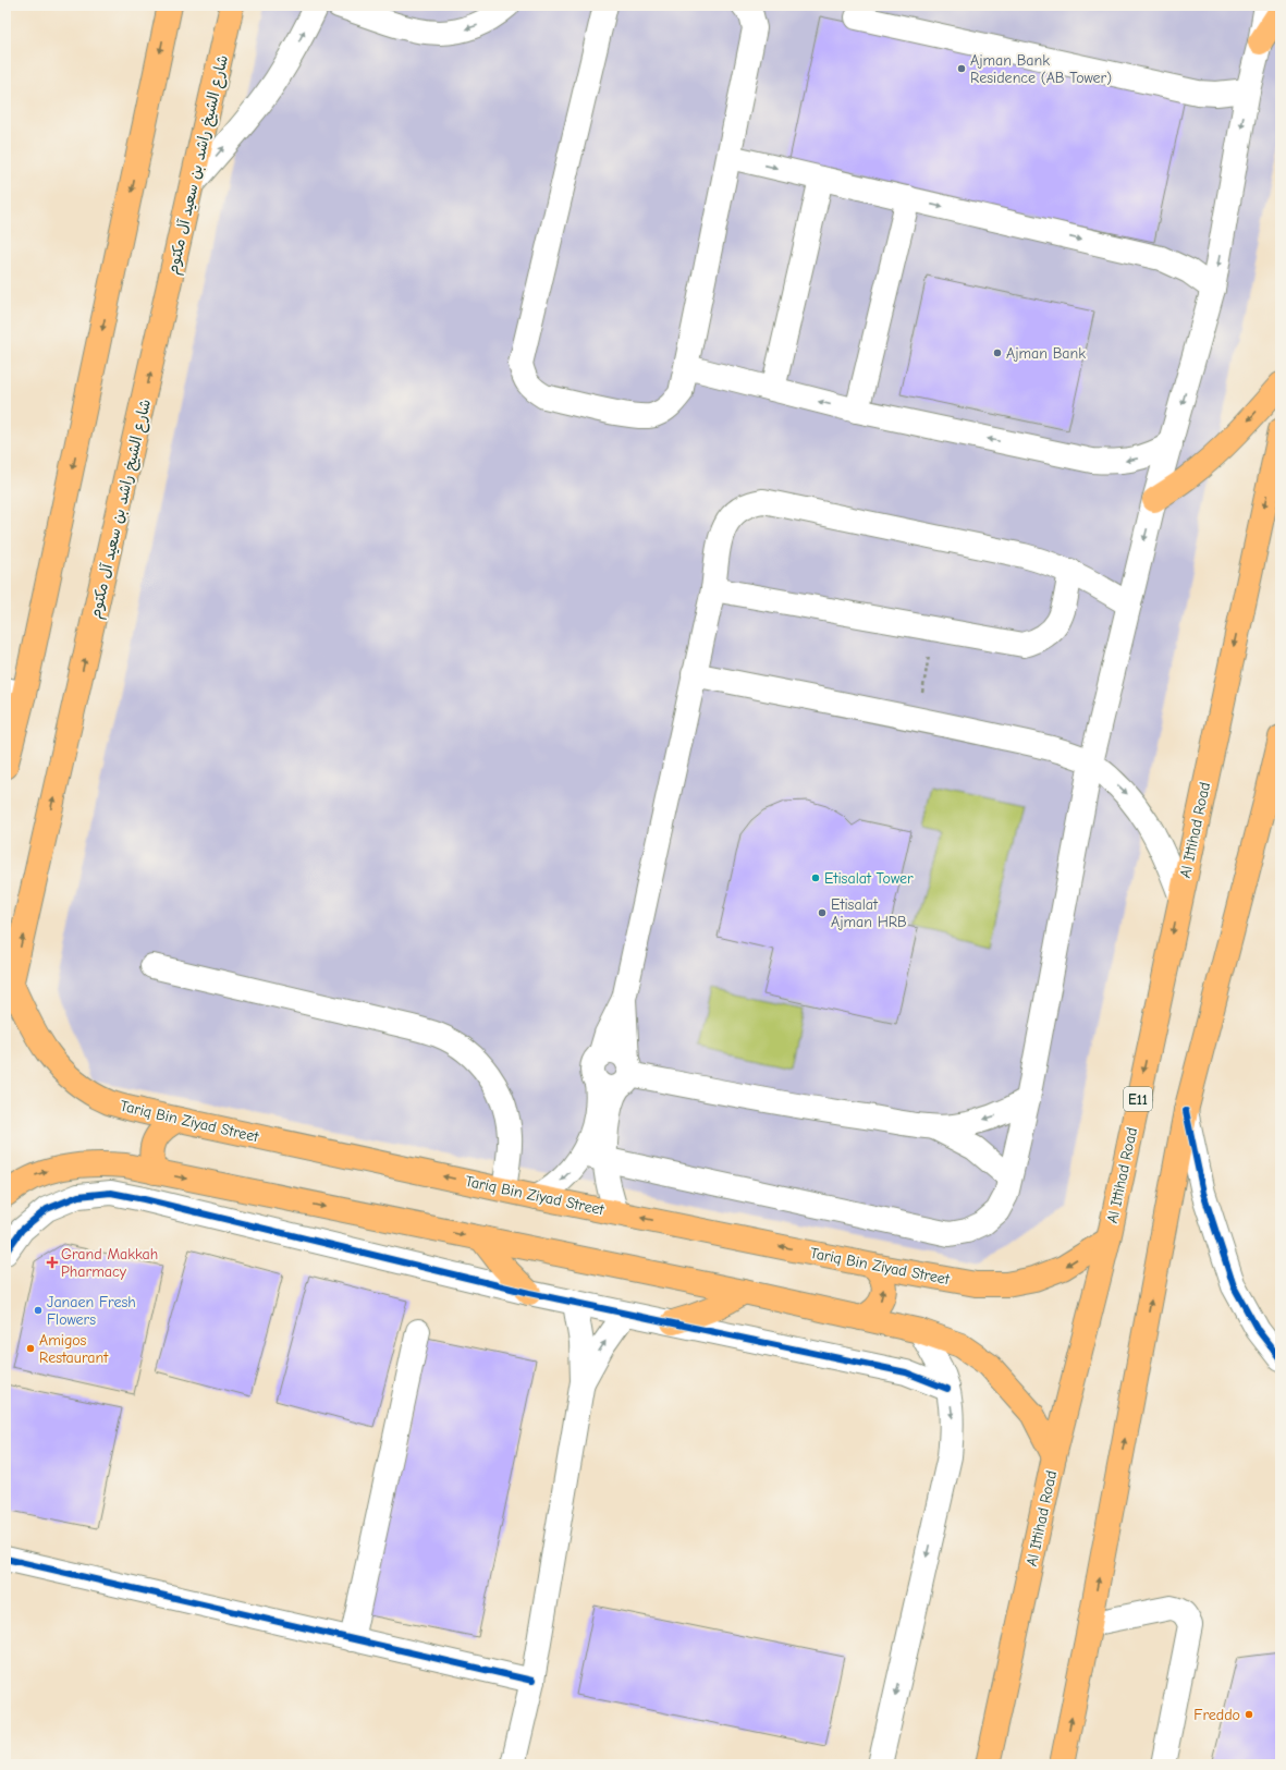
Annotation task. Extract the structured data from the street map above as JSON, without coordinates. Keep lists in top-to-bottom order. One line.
{"streets":{"main road":["شارع الشيخ راشد بن سعيد آل مكتوم","Al Ittihad Road","E11","Tariq Bin Ziyad Street"]},"crossings":[["شارع الشيخ راشد بن سعيد آل مكتوم","Tariq Bin Ziyad Street"],["Al Ittihad Road","Tariq Bin Ziyad Street"]],"places":{"other":["Ajman Bank Residence (AB Tower)","Ajman Bank","Etisalat Tower","Etisalat Ajman HRB","Janaen Fresh Flowers","Amigos Restaurant","Freddo"],"health":["Grand Makkah Pharmacy"]}}
